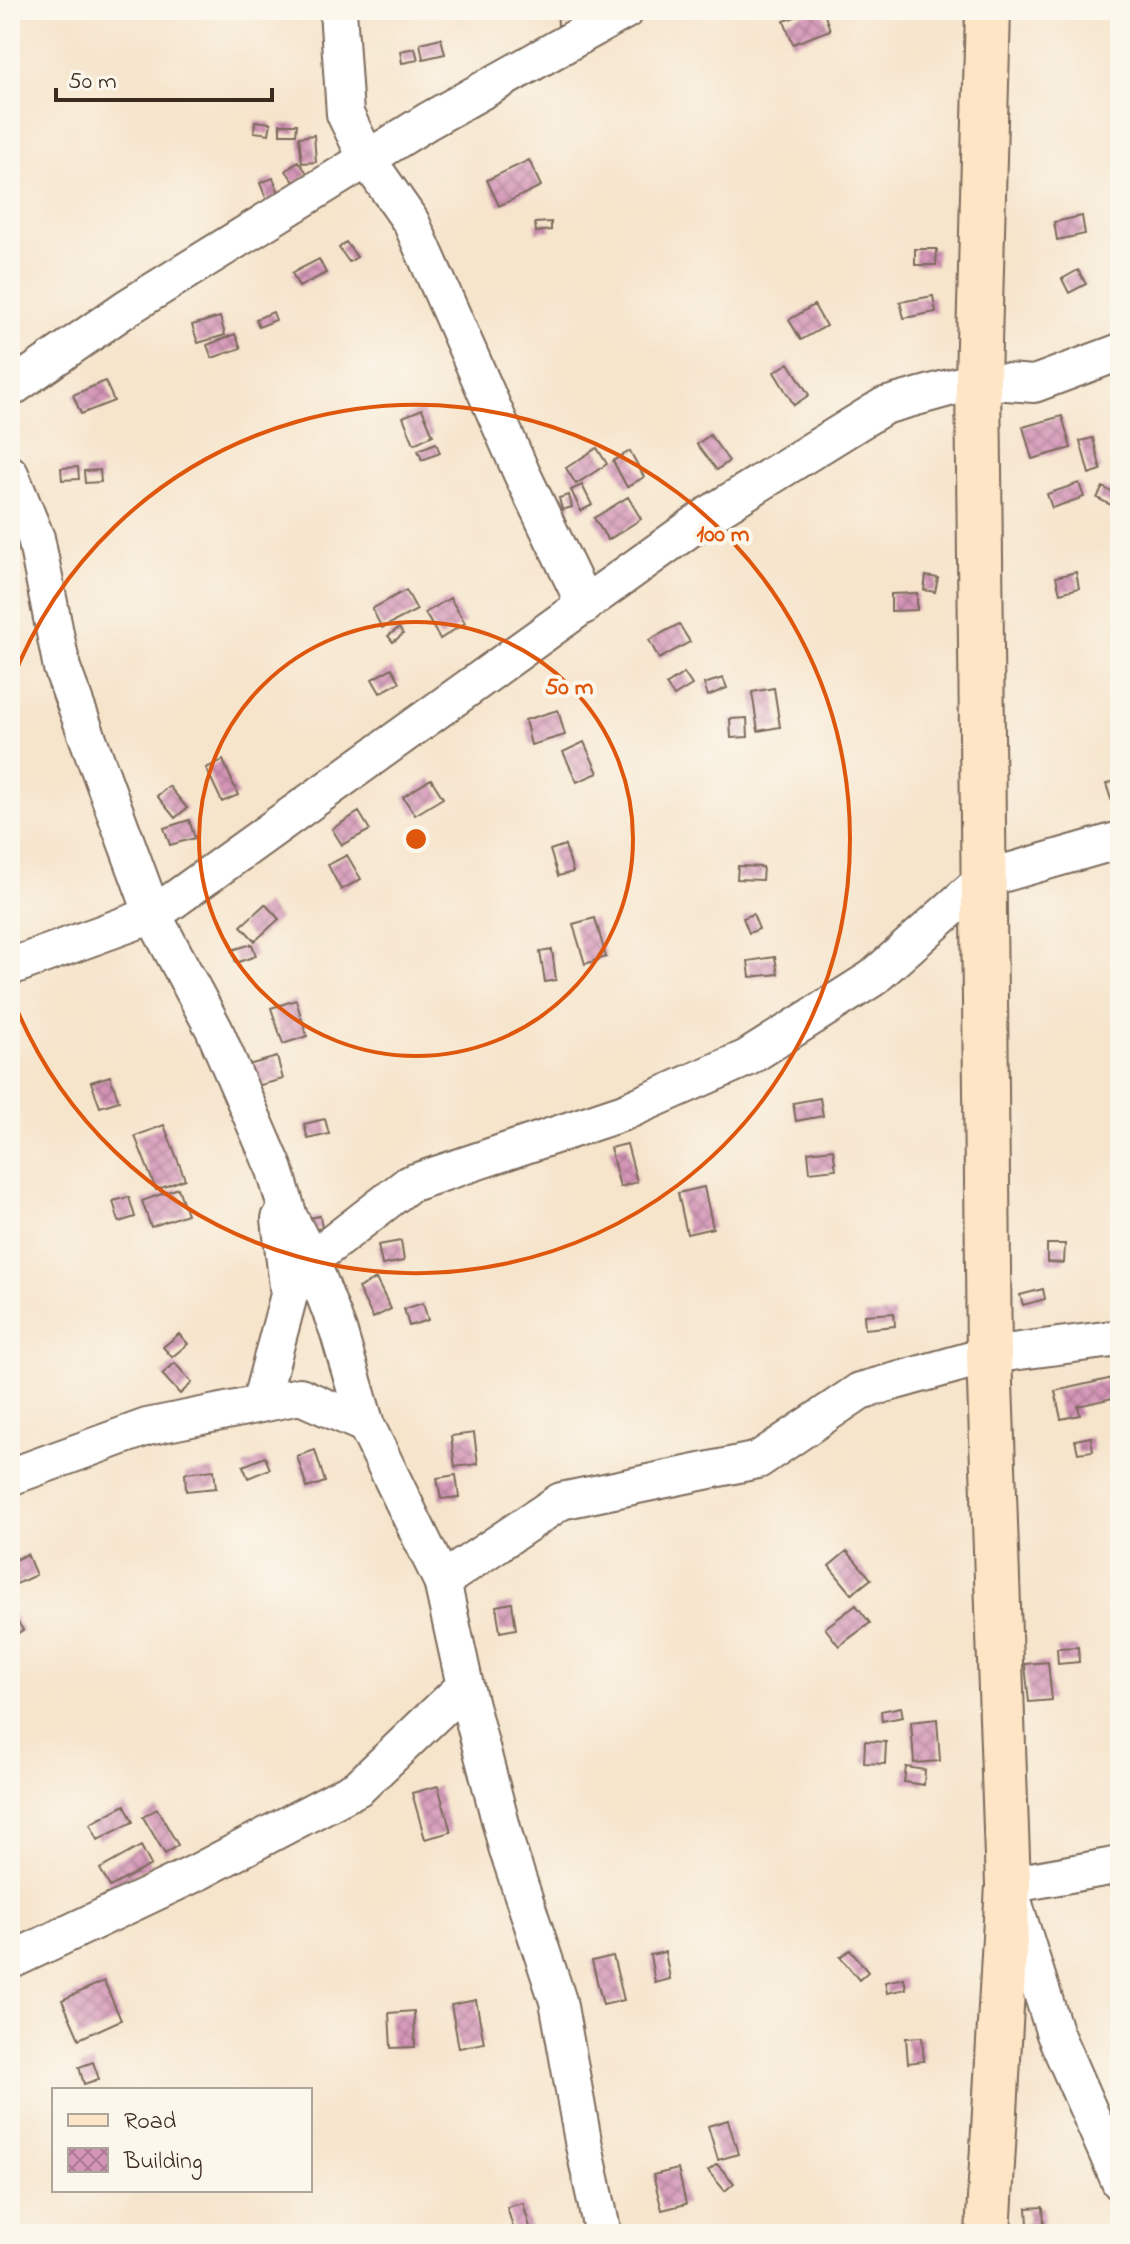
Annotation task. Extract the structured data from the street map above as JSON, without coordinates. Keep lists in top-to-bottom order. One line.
{"legend":["Road","Building"],"scale_bar":"50 m","rings":["100 m","50 m"]}
